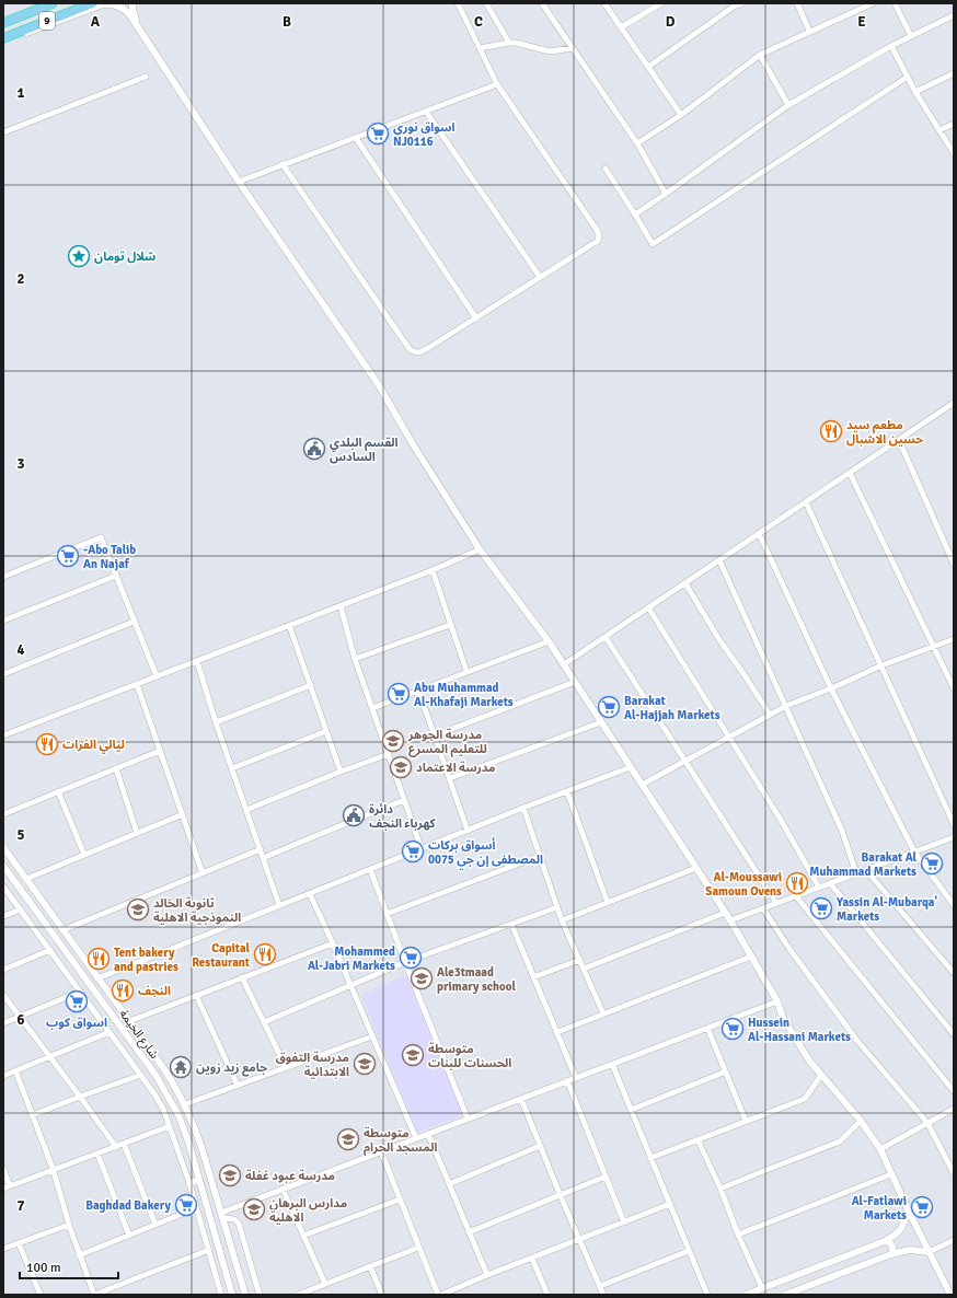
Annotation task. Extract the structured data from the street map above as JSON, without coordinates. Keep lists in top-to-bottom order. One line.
{"streets":{"highway":["9"],"street":["شارع الخيمة"]},"places":{"supermarket":["اسواق نوري NJ0116","-Abo Talib An Najaf","Abu Muhammad Al-Khafaji Markets","Barakat Al-Hajjah Markets","أسواق بركات المصطفی إن جي 0075","Barakat Al Muhammad Markets","Yassin Al-Mubarqa' Markets","Mohammed Al-Jabri Markets","اسواق كوب","Hussein Al-Hassani Markets","Baghdad Bakery","Al-Fatlawi Markets"],"place":["شلال تومان"],"restaurant":["مطعم سيد حسين الاشبال","ليالي الفرات","Al-Moussawi Samoun Ovens","Capital Restaurant","Tent bakery and pastries","النجف"],"public building":["القسم البلدي السادس","دائرة كهرباء النجف"],"school or university":["مدرسة الجوهر للتعليم المسرع","مدرسة الاعتماد","ثانوية الخالد النموذجية الاهلية","Ale3tmaad primary school","متوسطة الحسنات للبنات","مدرسة التفوق الابتدائية","متوسطة المسجد الحرام","مدرسة عبود غفلة","مدارس البرهان الاهلية"],"temple":["جامع زيد زوين"]},"scale_bar":"100 m","grid":{"columns":["A","B","C","D","E"],"rows":["1","2","3","4","5","6","7"]}}
